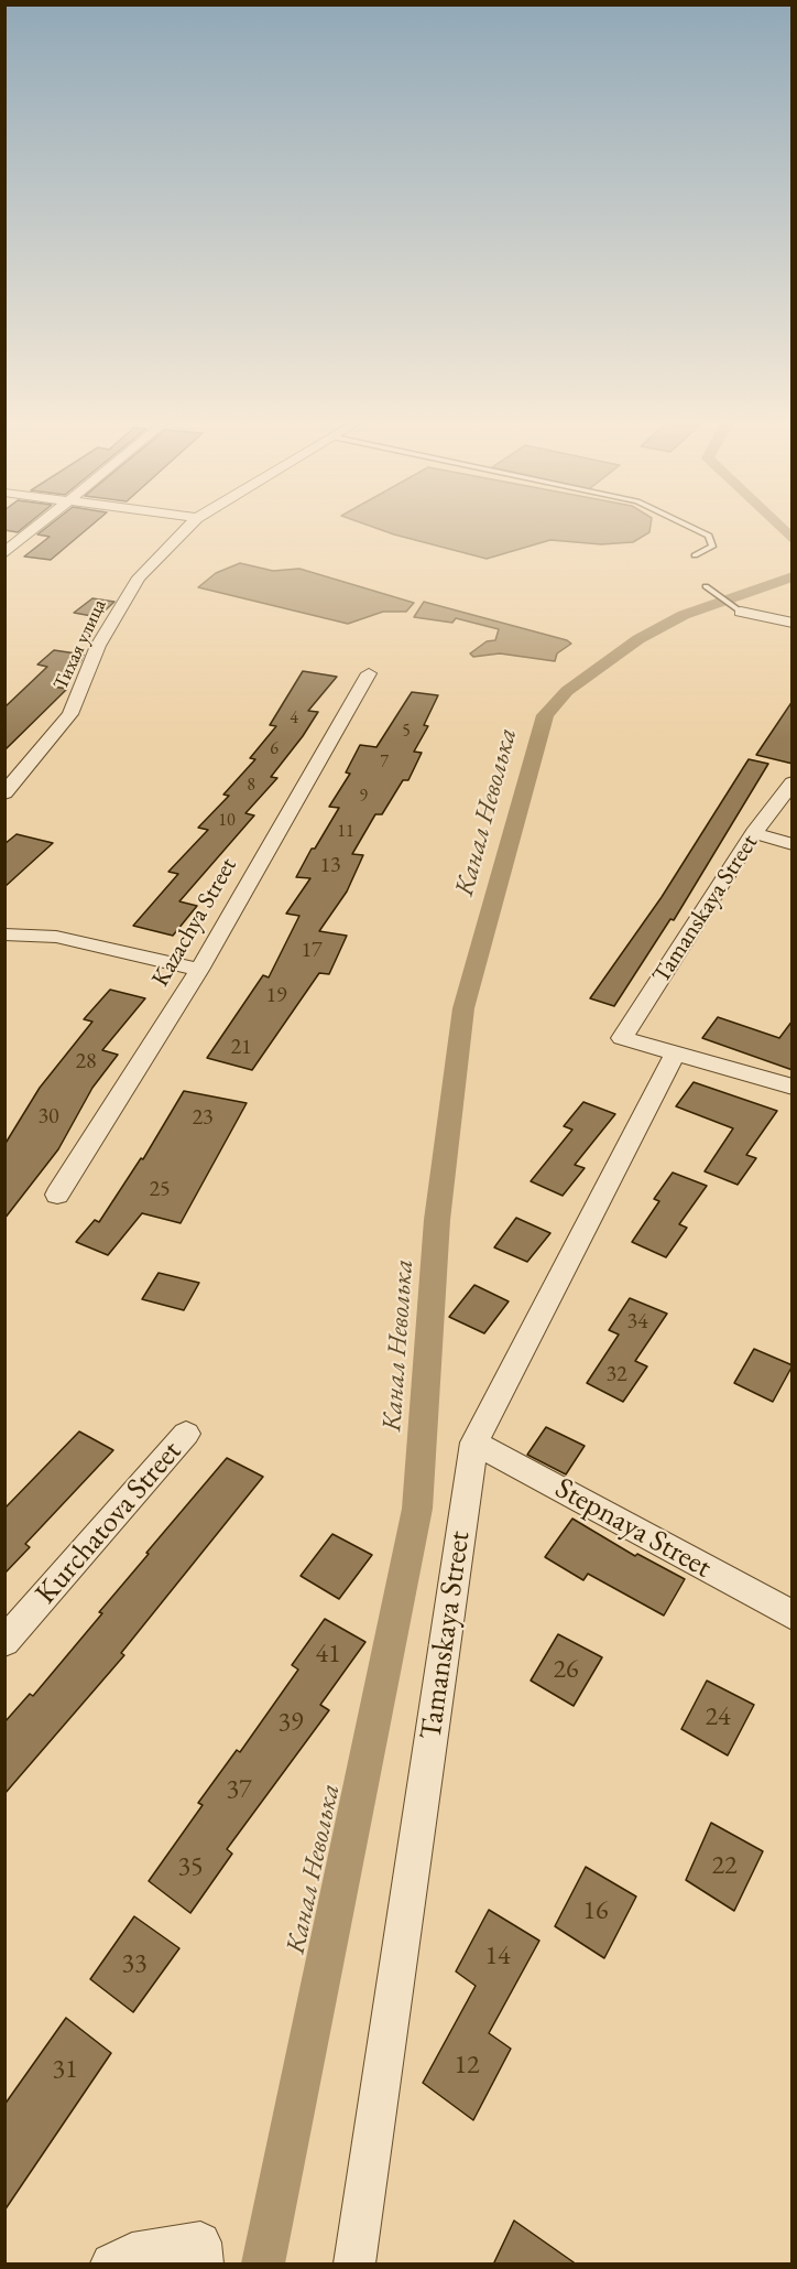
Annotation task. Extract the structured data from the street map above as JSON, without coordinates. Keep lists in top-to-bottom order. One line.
{"streets":{"street":["Тихая улица","Tamanskaya Street","Kazachya Street","Kurchatova Street","Stepnaya Street"]},"crossings":[["Tamanskaya Street","Stepnaya Street"]],"water":["Канал Неволька"],"house_numbers":["4","5","6","7","8","9","10","11","13","17","19","21","28","30","23","25","34","32","41","26","24","39","37","22","35","16","14","33","12","31"]}
